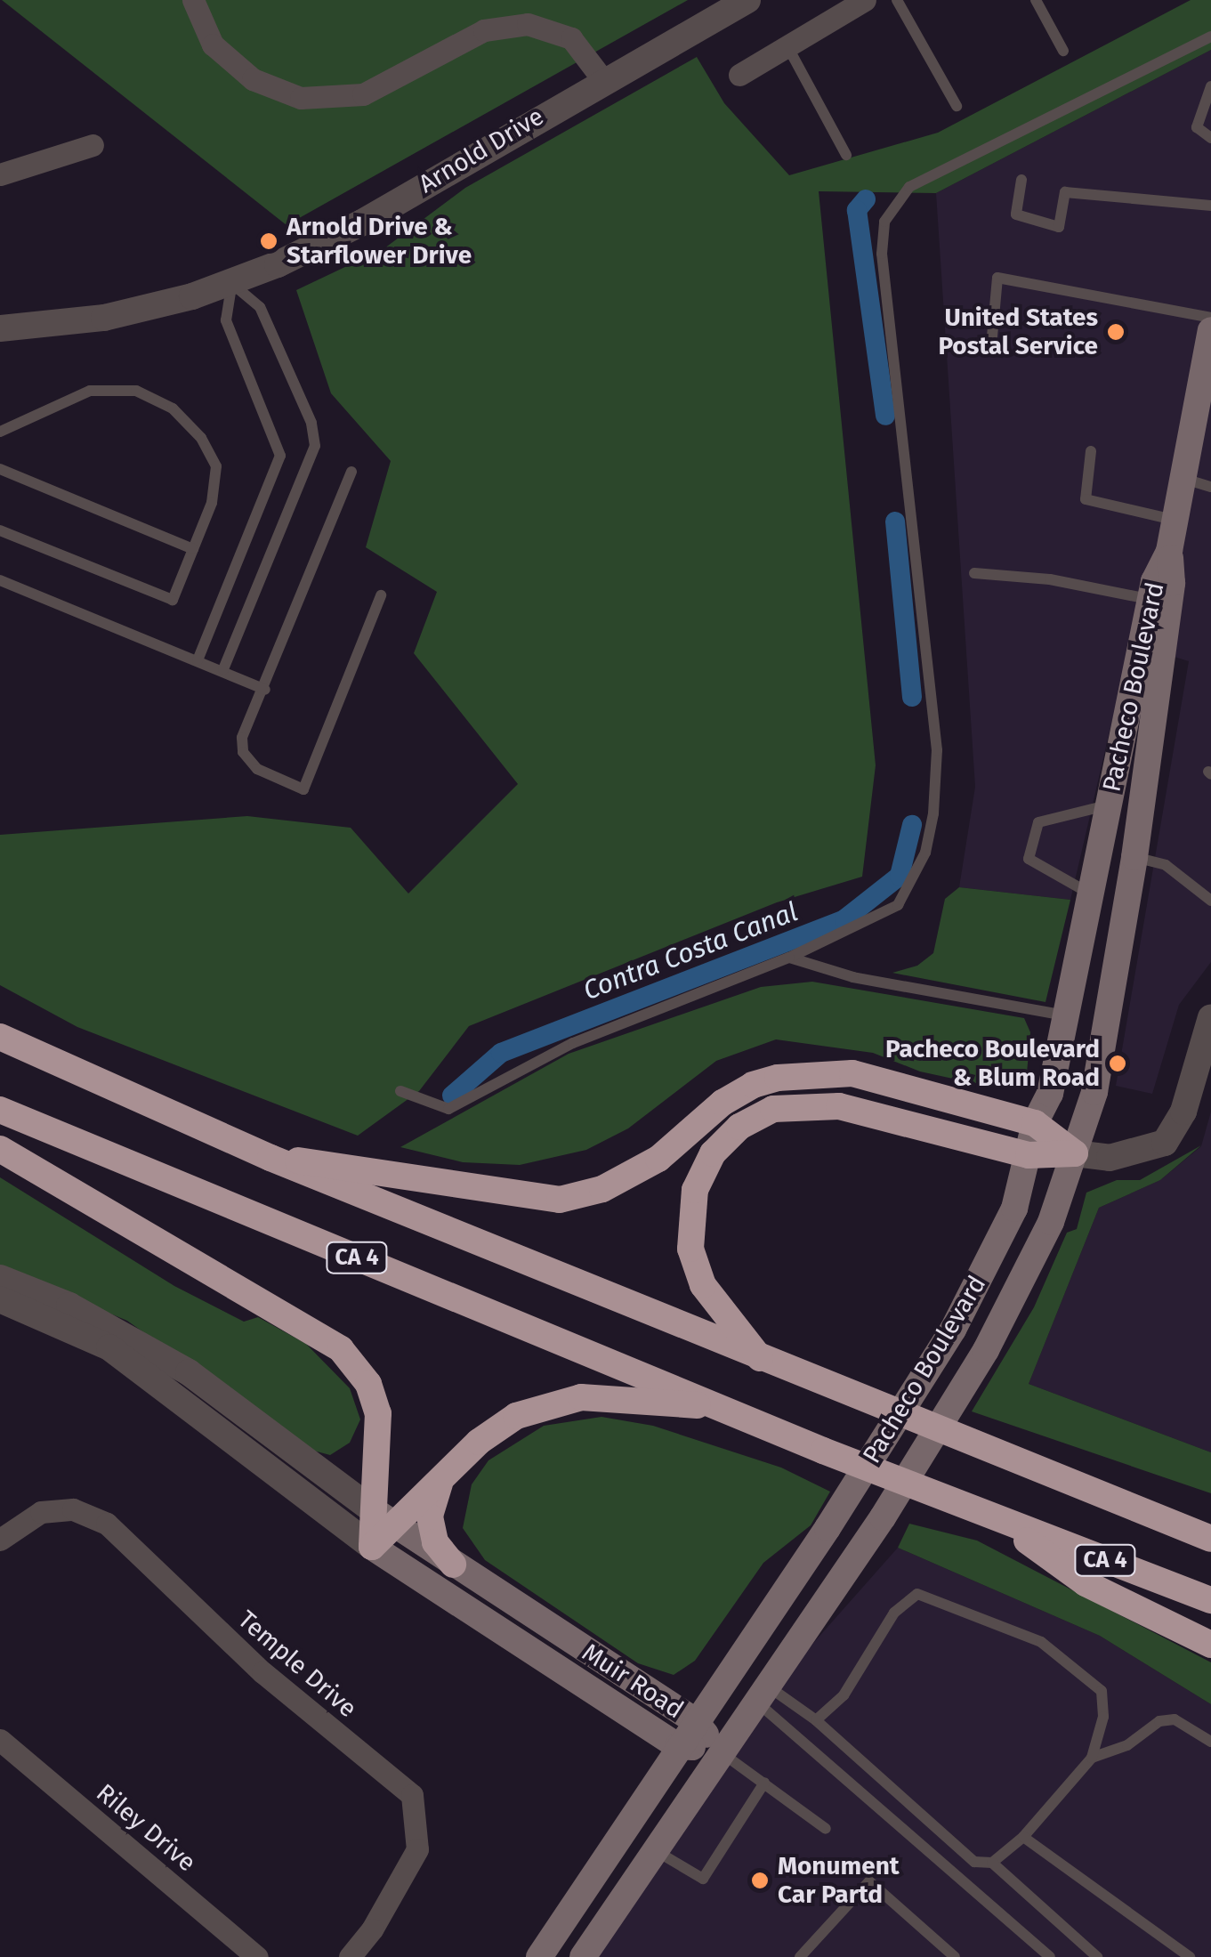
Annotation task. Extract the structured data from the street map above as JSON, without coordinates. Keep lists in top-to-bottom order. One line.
{"streets":{"highway":["CA 4"],"main road":["Pacheco Boulevard","Muir Road"],"street":["Arnold Drive","Temple Drive","Riley Drive"]},"crossings":[["Pacheco Boulevard","Muir Road"]],"water":["Contra Costa Canal"],"places":["Arnold Drive & Starflower Drive","United States Postal Service","Pacheco Boulevard & Blum Road","Monument Car Partd"]}
